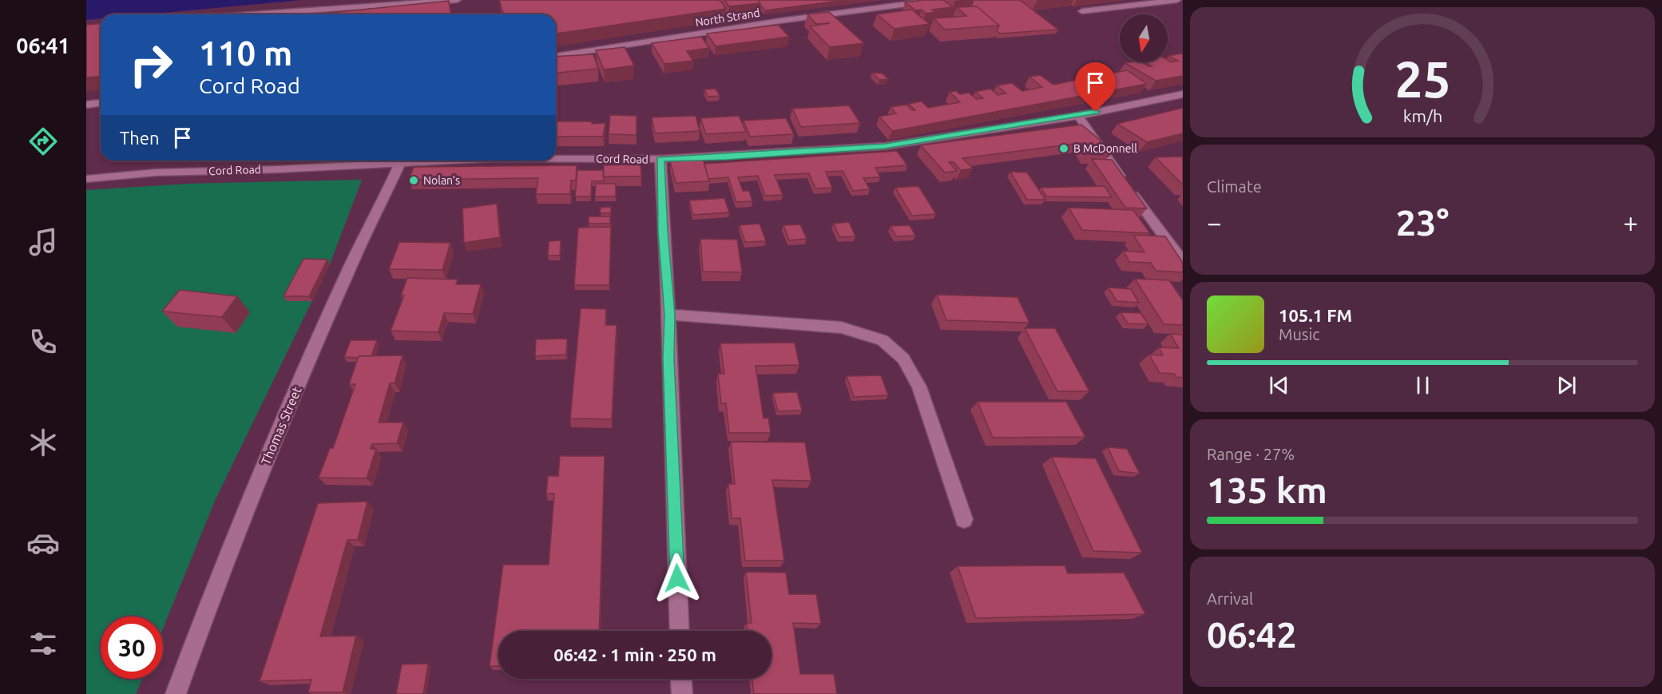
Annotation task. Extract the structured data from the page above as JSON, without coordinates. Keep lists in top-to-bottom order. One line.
{"streets":{"street":["North Strand","Cord Road","Thomas Street"]},"crossings":[["Cord Road","Thomas Street"]],"places":["B McDonnell","Nolan’s"],"north":"bottom","page":{"tabs":"06:41","turn":["110 m","Cord Road"],"then":"Then","tile":["Climate",["Range · 27%","135 km"],["Arrival","06:42"]],"heat":["−","23°","+"],"song":["105.1 FM","Music"],"limit":"30","trip":"06:42 · 1 min · 250 m","gauge":["25","km/h"]}}
